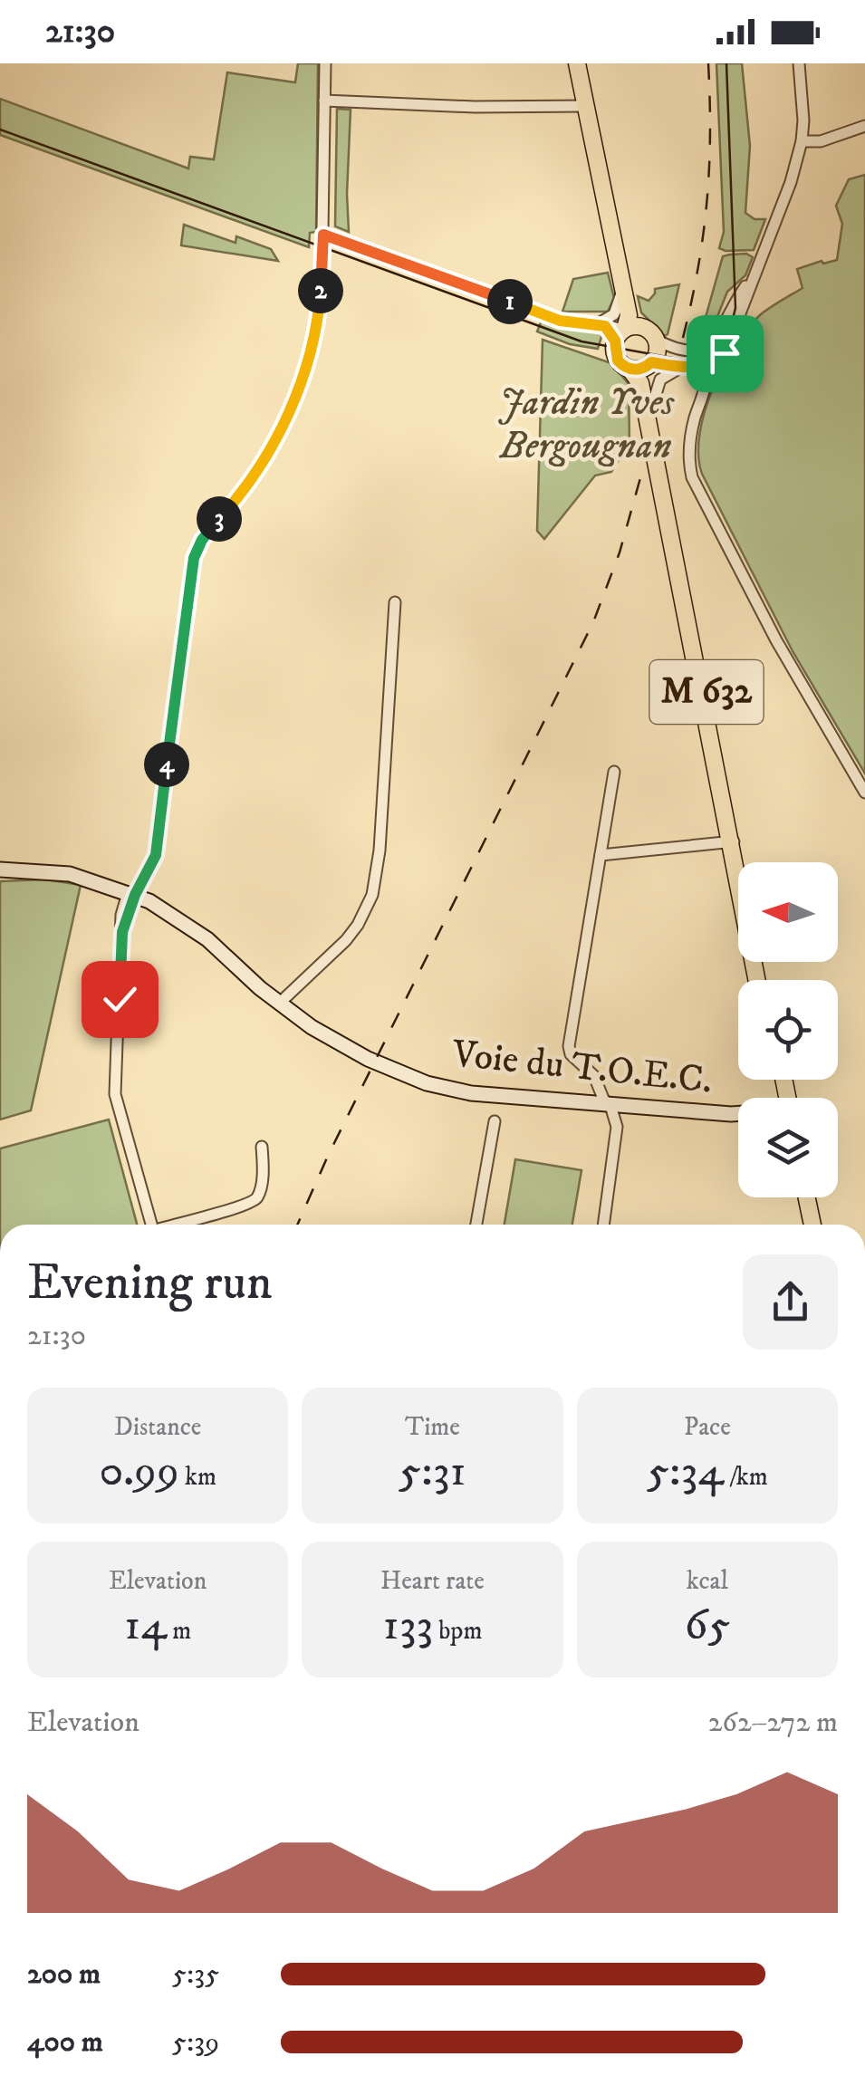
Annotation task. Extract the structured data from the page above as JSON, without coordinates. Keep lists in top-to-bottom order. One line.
{"streets":{"main road":["M 632"],"street":["Voie du T.O.E.C."]},"parks":["Jardin Yves Bergougnan"],"north":"left","page":{"status":"21:30","pins":["2","1","3","4"],"heading":["Evening run","21:30"],"stats":[["Distance","0.99 km"],["Time","5:31"],["Pace","5:34 /km"],["Elevation","14 m"],["Heart rate","133 bpm"],["kcal","65"]],"chart":["Elevation","262–272 m"],"list":[{"name":"200 m","note":"5:35"},{"name":"400 m","note":"5:39"}]}}
